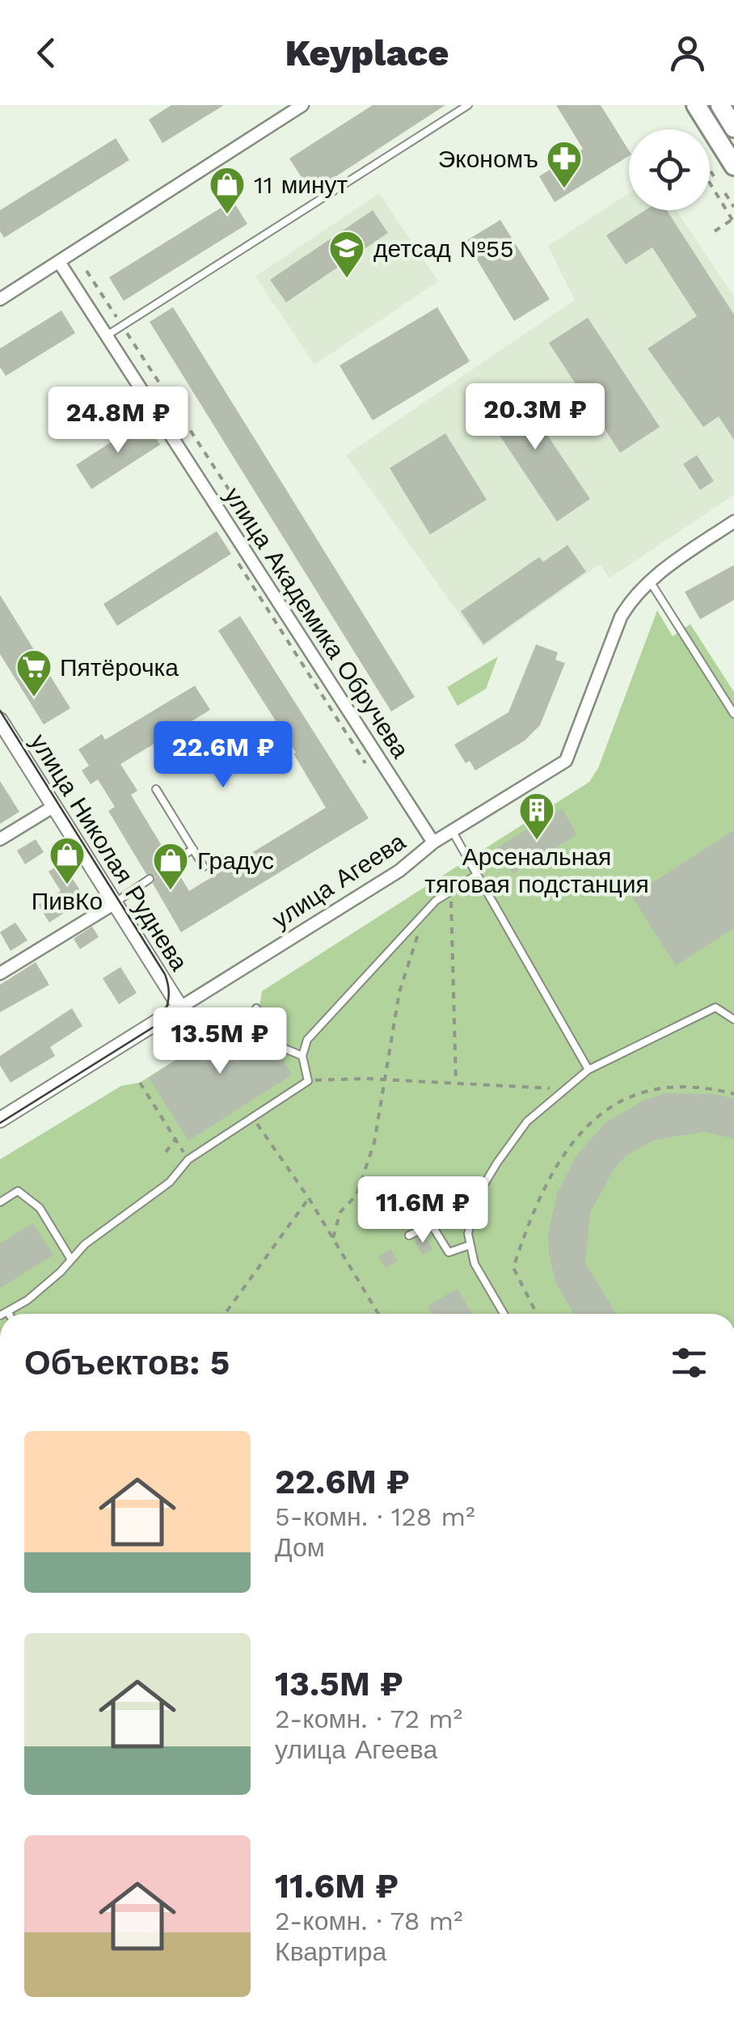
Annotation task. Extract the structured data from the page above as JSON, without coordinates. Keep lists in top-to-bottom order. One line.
{"streets":{"street":["улица Академика Обручева","улица Николая Руднева","улица Агеева"]},"crossings":[["улица Академика Обручева","улица Агеева"],["улица Николая Руднева","улица Агеева"]],"places":{"pharmacy":["Экономъ"],"shop":["11 минут","ПивКо","Градус"],"school or university":["детсад №55"],"supermarket":["Пятёрочка"],"building":["Арсенальная тяговая подстанция"]},"page":{"header":"Keyplace","price":["20.3M ₽","24.8M ₽","22.6M ₽","13.5M ₽","11.6M ₽"],"heading":"Объектов: 5","list":[{"name":"22.6M ₽","note":"5-комн. · 128 m² · Дом"},{"name":"13.5M ₽","note":"2-комн. · 72 m² · улица Агеева"},{"name":"11.6M ₽","note":"2-комн. · 78 m² · Квартира"}]}}
